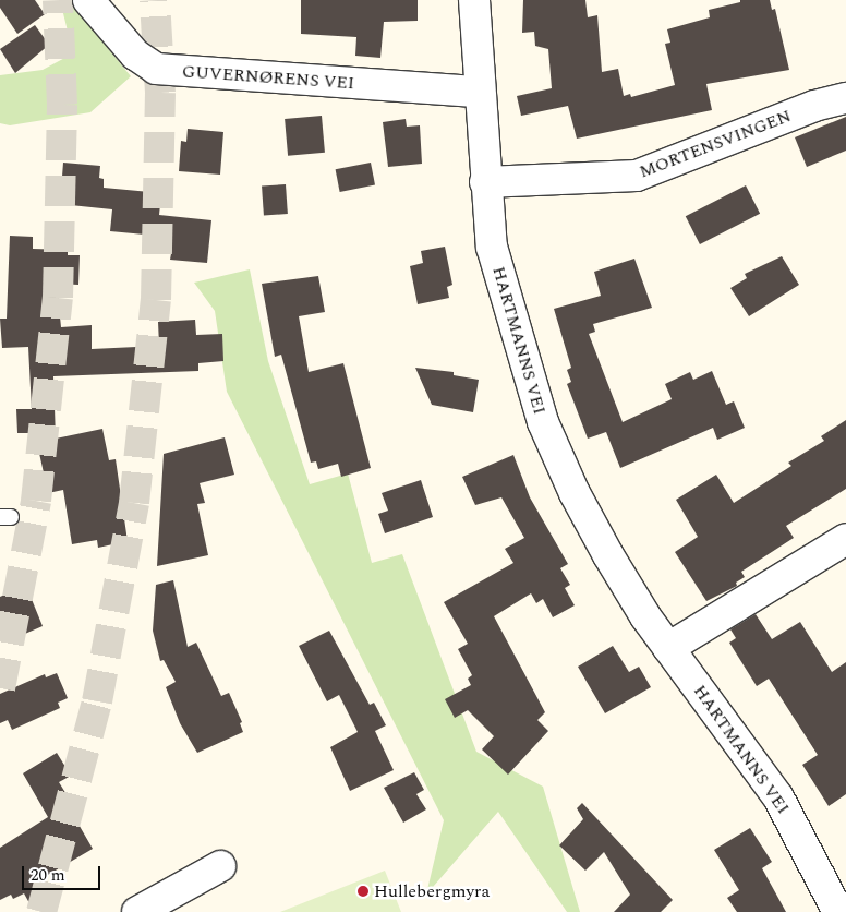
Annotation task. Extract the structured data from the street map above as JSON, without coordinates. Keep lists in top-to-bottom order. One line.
{"streets":{"street":["GUVERNØRENS VEI","MORTENSVINGEN","HARTMANNS VEI"]},"crossings":[["GUVERNØRENS VEI","HARTMANNS VEI"],["MORTENSVINGEN","HARTMANNS VEI"]],"places":["Hullebergmyra"],"scale_bar":"20 m"}
